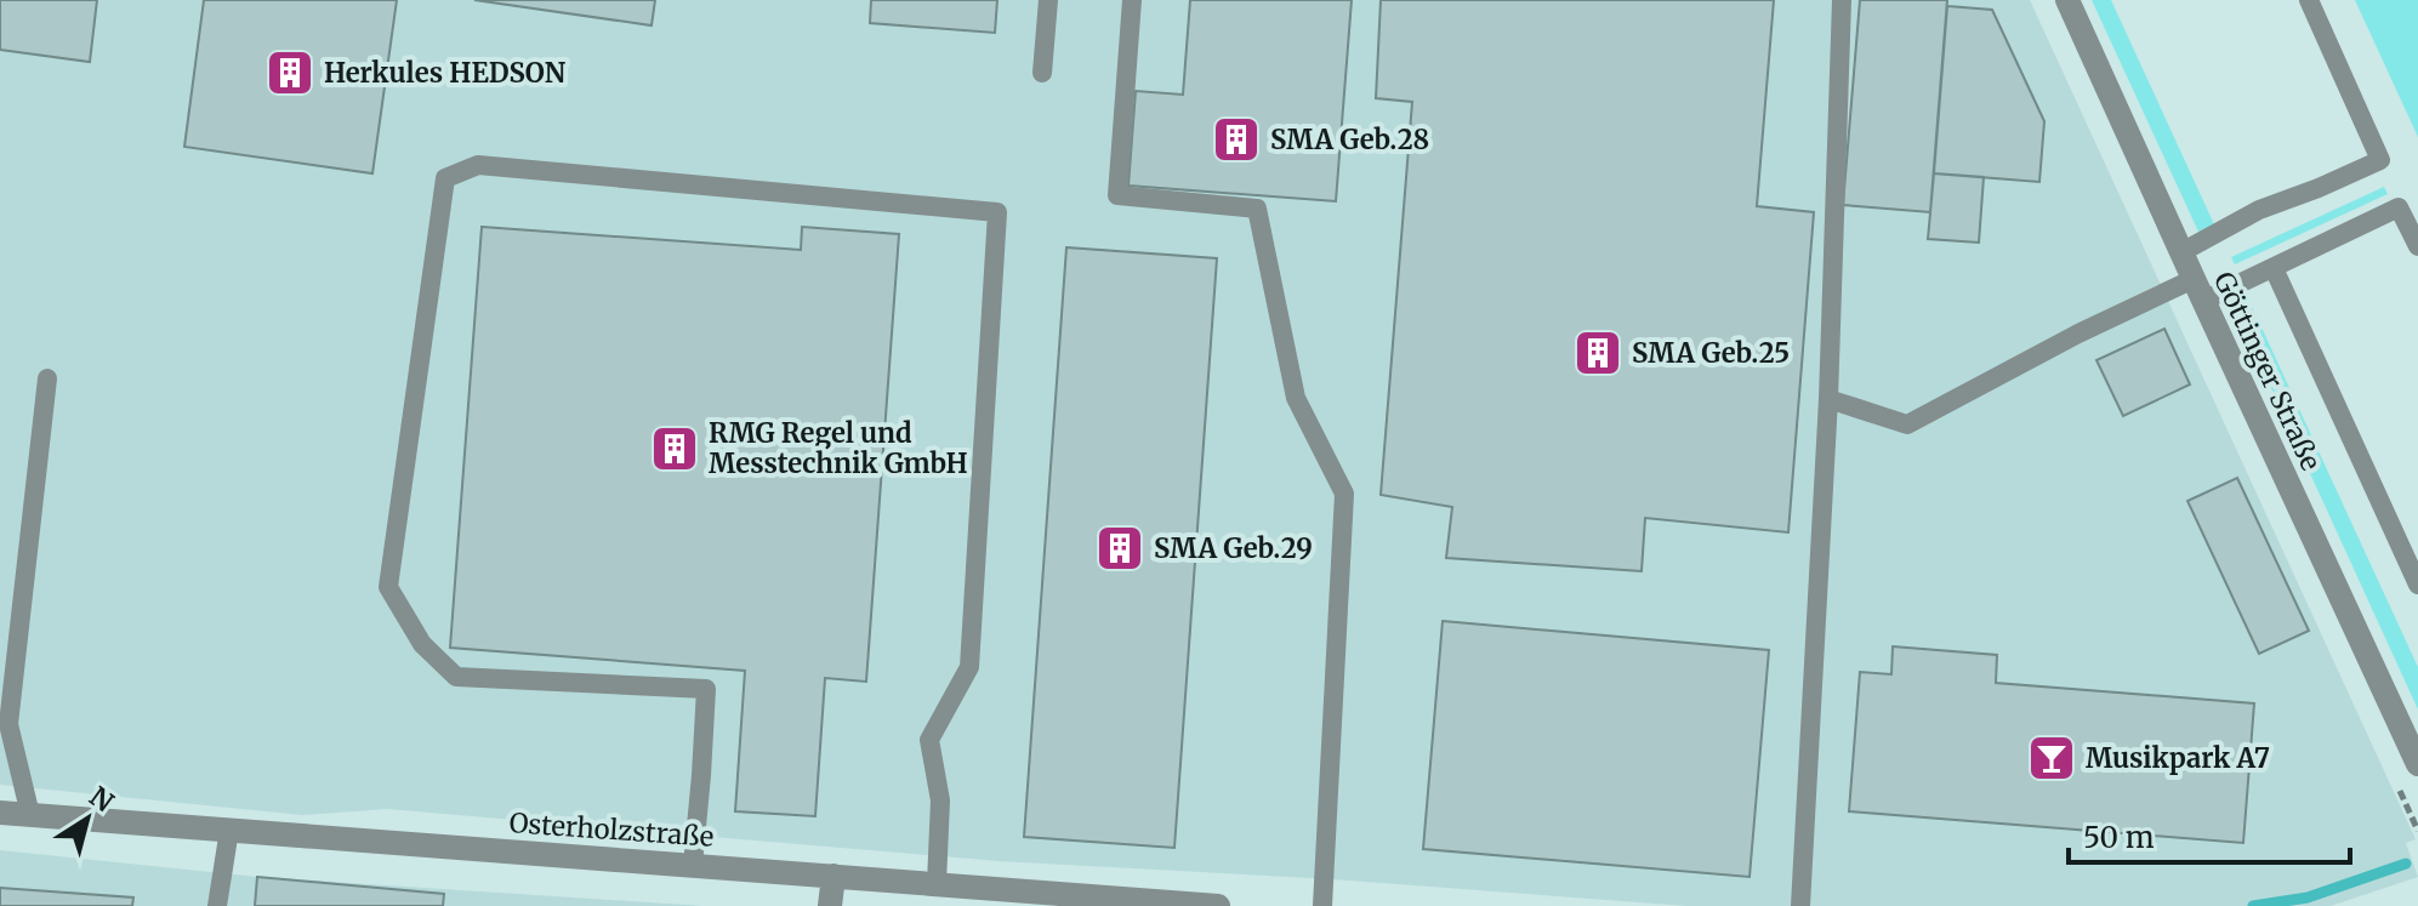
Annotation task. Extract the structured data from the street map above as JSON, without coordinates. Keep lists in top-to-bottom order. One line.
{"streets":{"street":["Göttinger Straße","Osterholzstraße"]},"places":{"building":["Herkules HEDSON","SMA Geb.28","SMA Geb.25","RMG Regel und Messtechnik GmbH","SMA Geb.29"],"bar":["Musikpark A7"]},"scale_bar":"50 m","north":"top right"}
